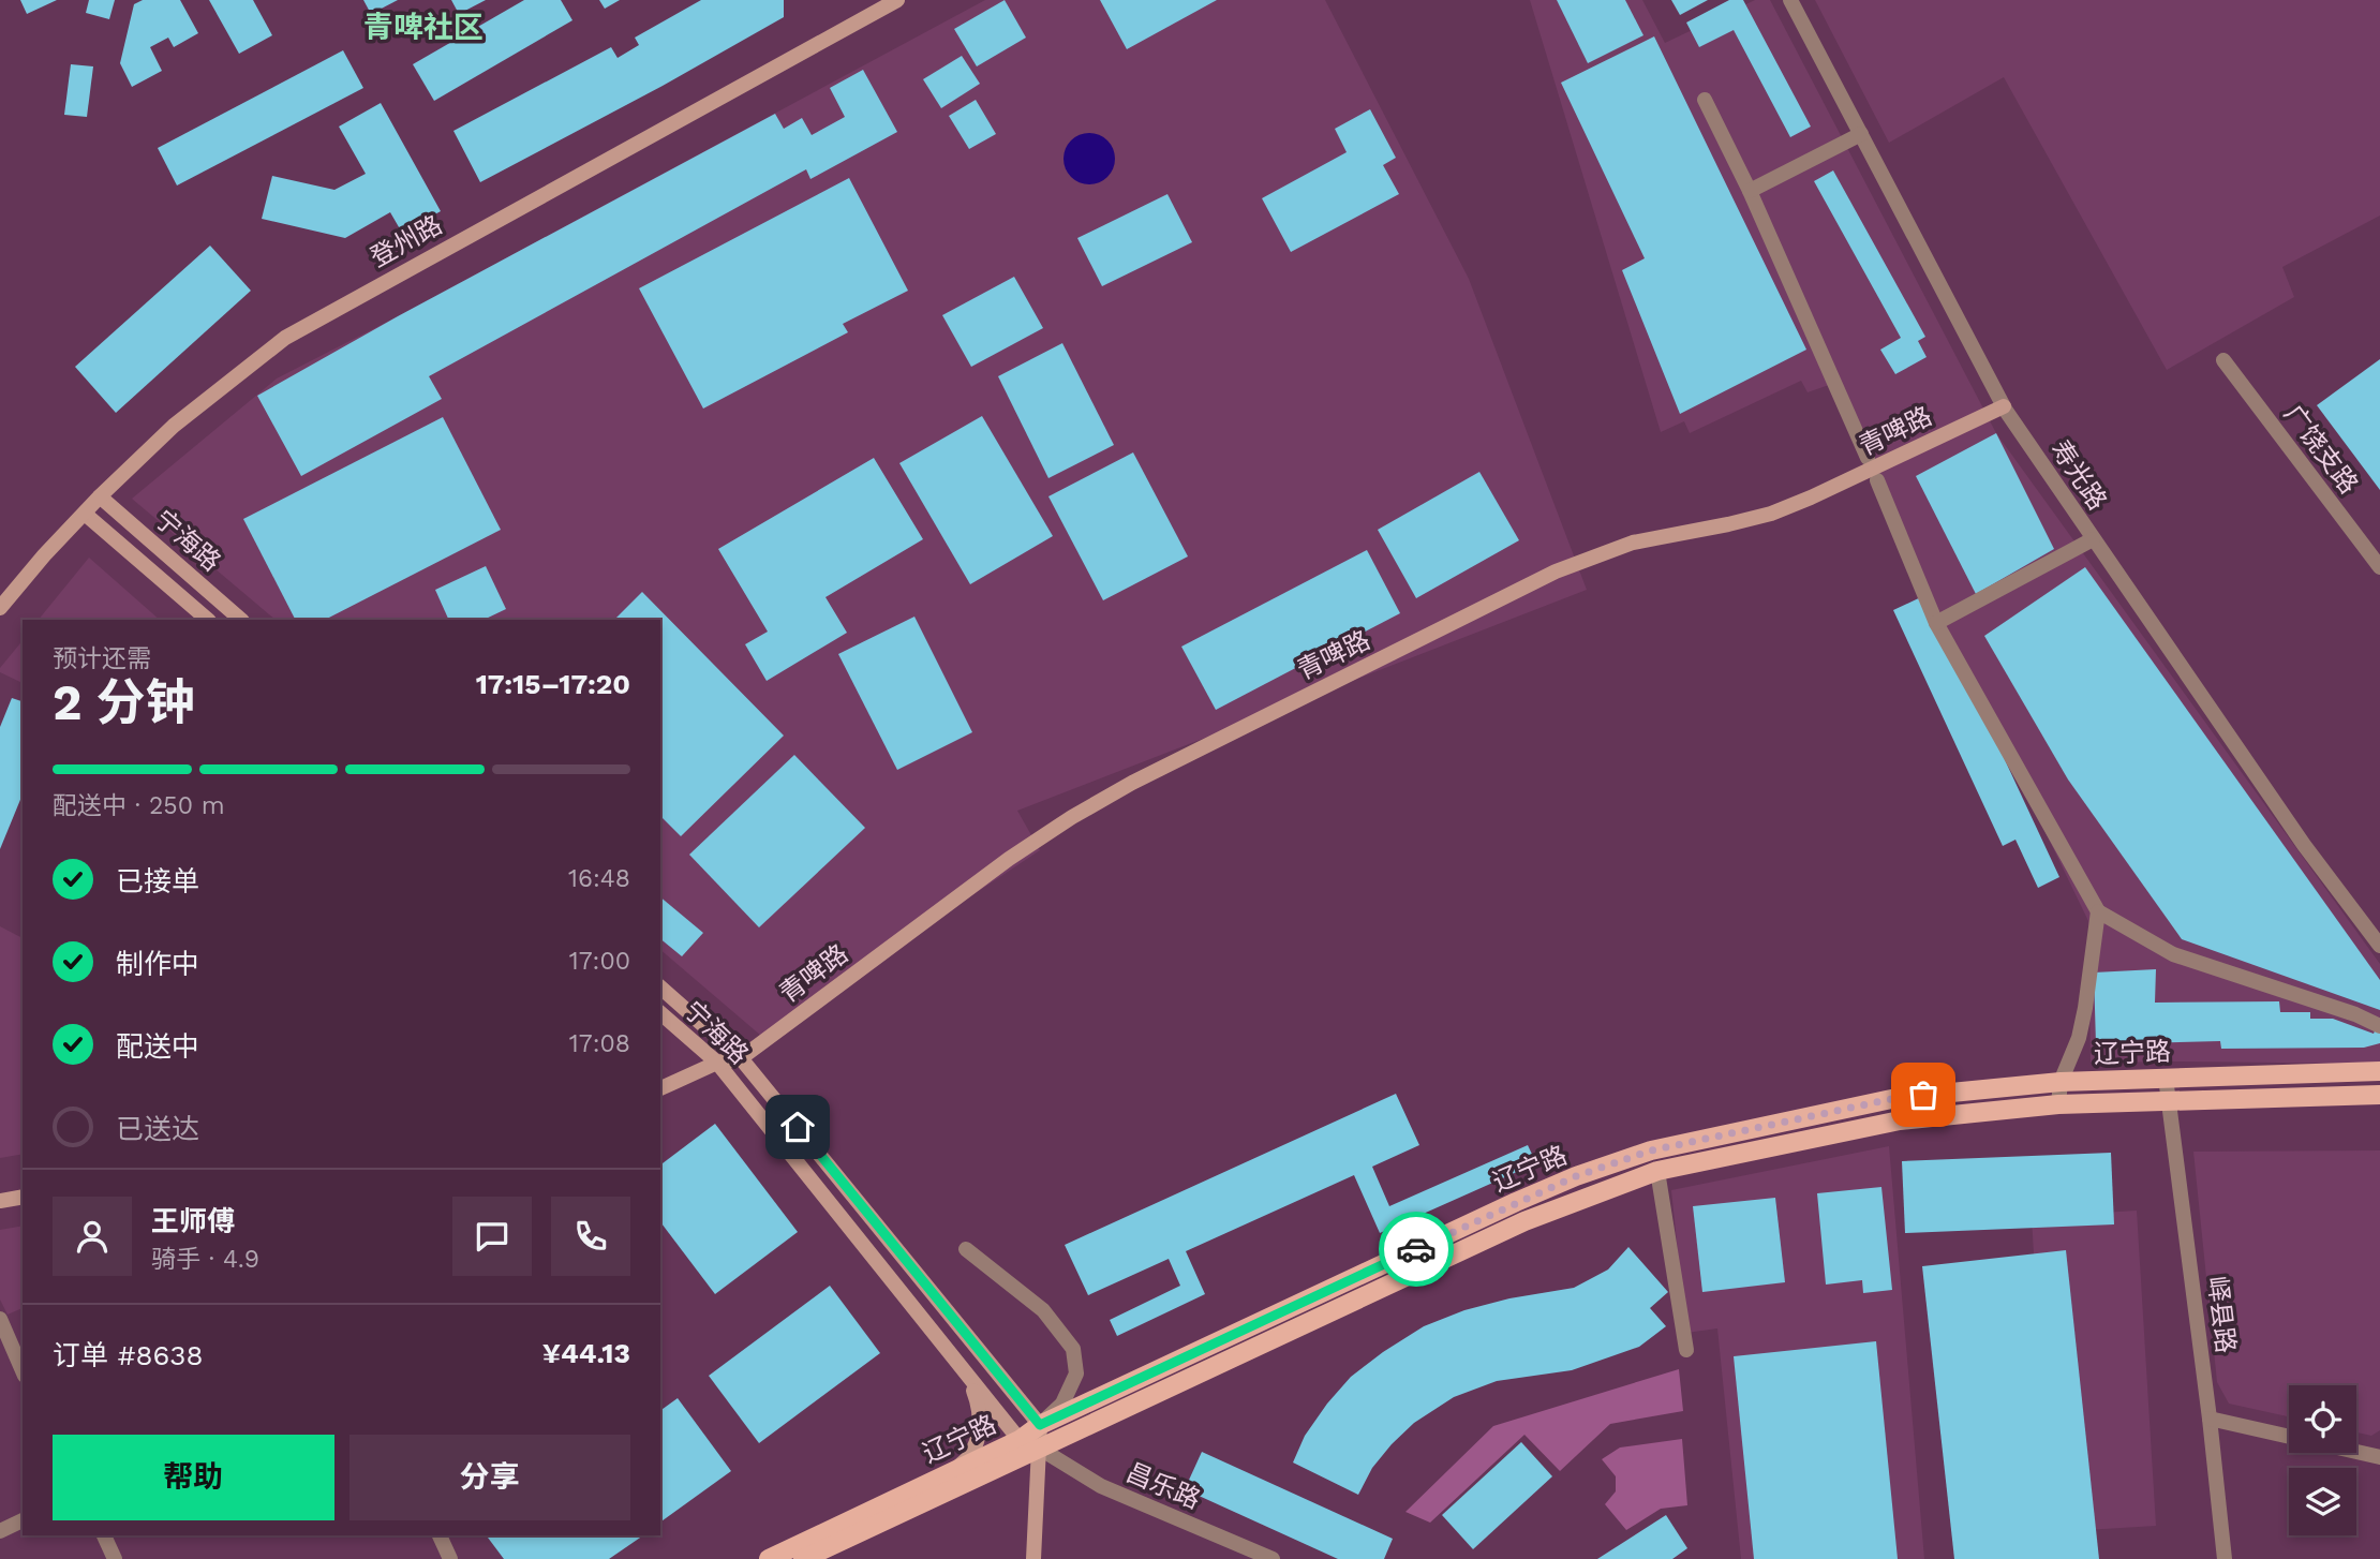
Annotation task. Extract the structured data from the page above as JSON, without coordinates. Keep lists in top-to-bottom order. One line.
{"streets":{"main road":["辽宁路"],"street":["登州路","青啤路","广饶支路","寿光路","宁海路","峄县路","昌乐路"]},"crossings":[["登州路","宁海路"],["青啤路","寿光路"],["青啤路","宁海路"],["宁海路","辽宁路"],["宁海路","昌乐路"],["辽宁路","峄县路"],["辽宁路","昌乐路"]],"districts":["青啤社区"],"page":{"heading":["2 分钟","预计还需","17:15–17:20"],"panel":["王师傅","骑手 · 4.9","订单 #8638","¥44.13"],"bar":"配送中 · 250 m","list":[["已接单","16:48"],["制作中","17:00"],["配送中","17:08"],"已送达"],"buttons":["帮助","分享"]}}
